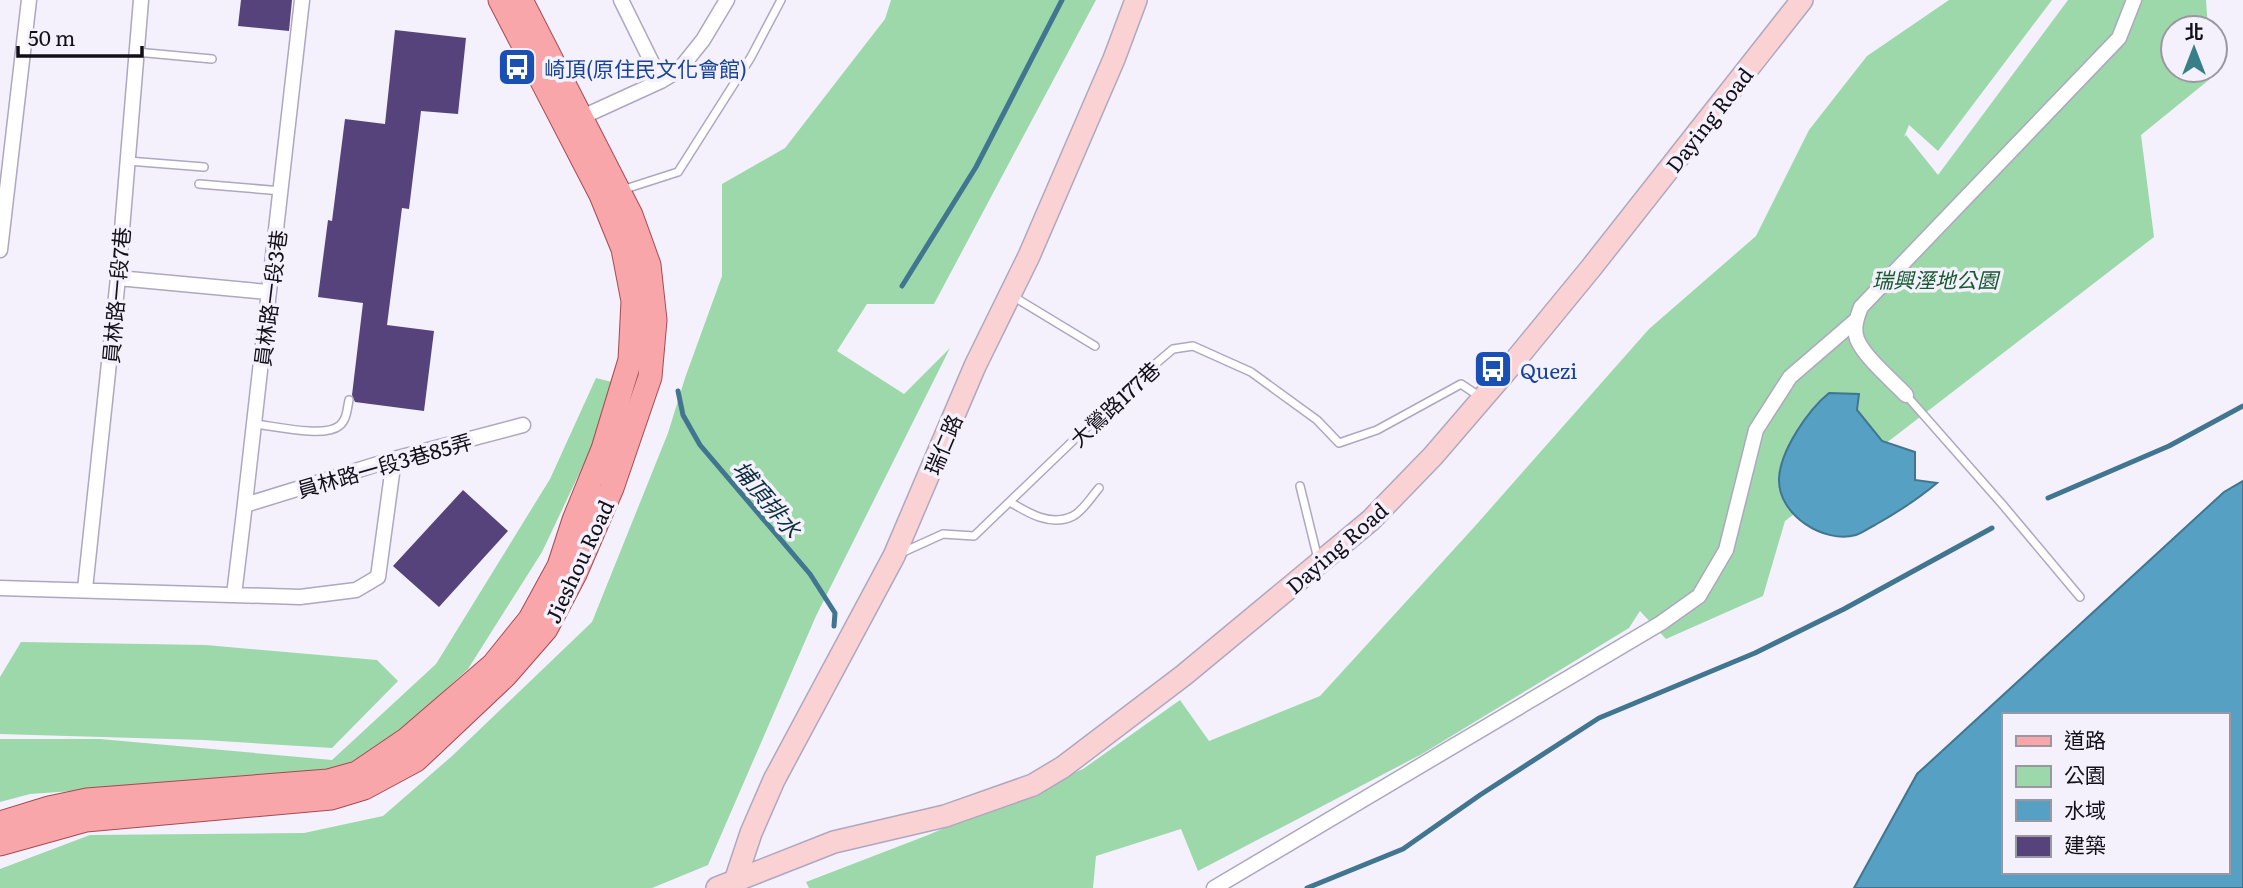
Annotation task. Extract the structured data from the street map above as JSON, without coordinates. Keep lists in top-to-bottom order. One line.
{"streets":{"main road":["Jieshou Road"],"street":["Daying Road","員林路一段7巷","員林路一段3巷","瑞仁路","員林路一段3巷85弄"],"lane":["大鶯路177巷"]},"crossings":[["Daying Road","大鶯路177巷"],["Daying Road","瑞仁路"],["員林路一段3巷","員林路一段3巷85弄"],["大鶯路177巷","瑞仁路"]],"water":["埔頂排水"],"parks":["瑞興溼地公園"],"places":{"bus stop":["崎頂(原住民文化會館)","Quezi"]},"legend":["道路","公園","水域","建築"],"scale_bar":"50 m","north":"top"}
